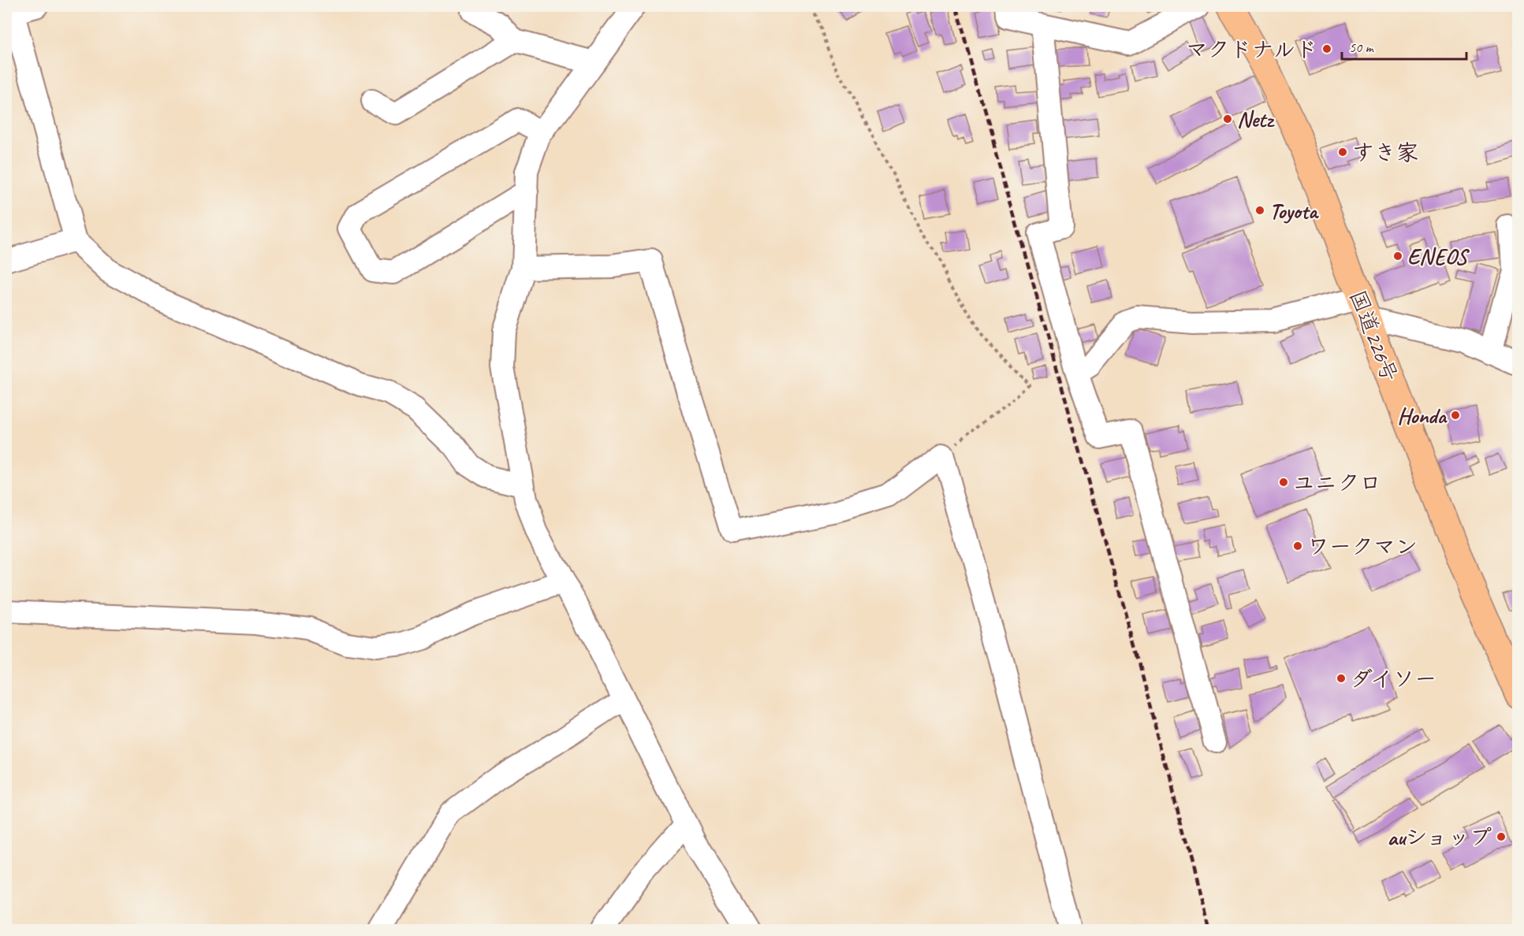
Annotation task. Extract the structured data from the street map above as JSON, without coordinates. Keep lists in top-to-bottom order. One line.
{"streets":{"highway":["国道226号"]},"places":["マクドナルド","Netz","すき家","Toyota","ENEOS","Honda","ユニクロ","ワークマン","ダイソー","auショップ"],"scale_bar":"50 m"}
